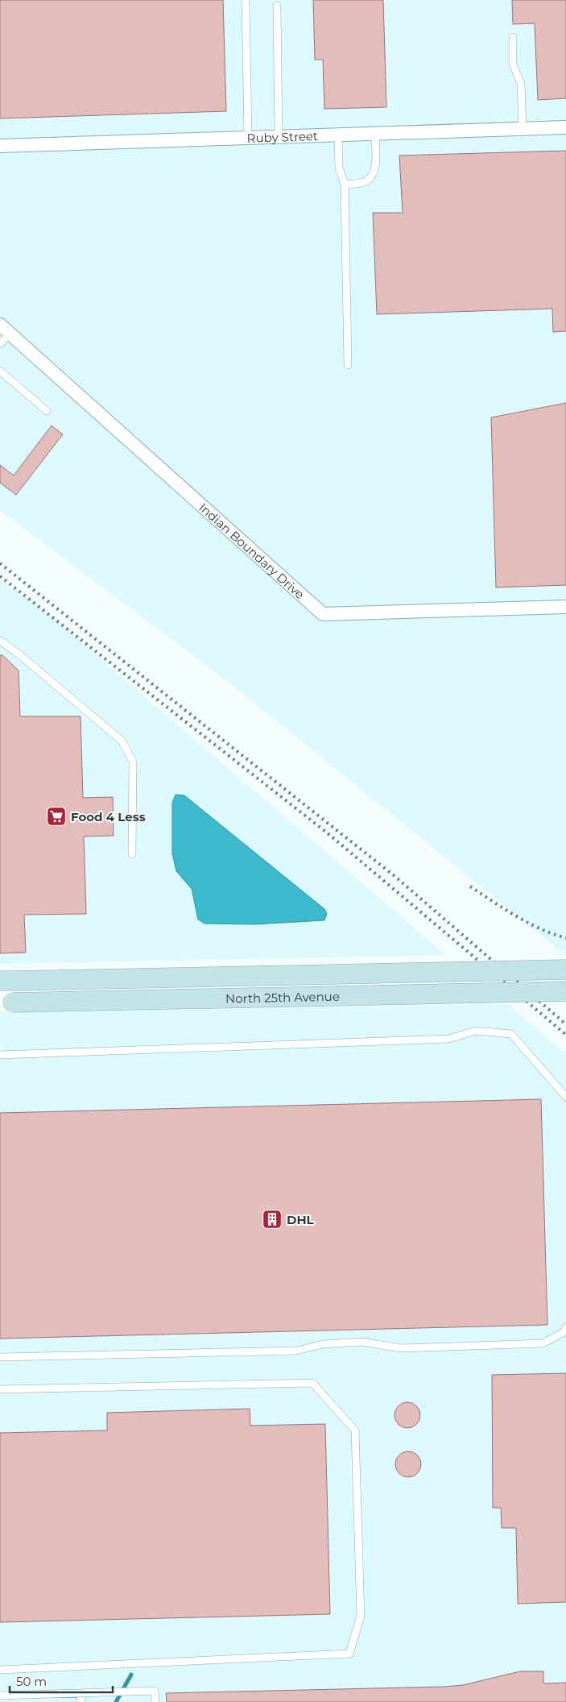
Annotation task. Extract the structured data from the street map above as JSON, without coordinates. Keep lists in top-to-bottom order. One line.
{"streets":{"main road":["North 25th Avenue"],"street":["Ruby Street","Indian Boundary Drive"]},"places":{"supermarket":["Food 4 Less"],"building":["DHL"]},"scale_bar":"50 m"}
